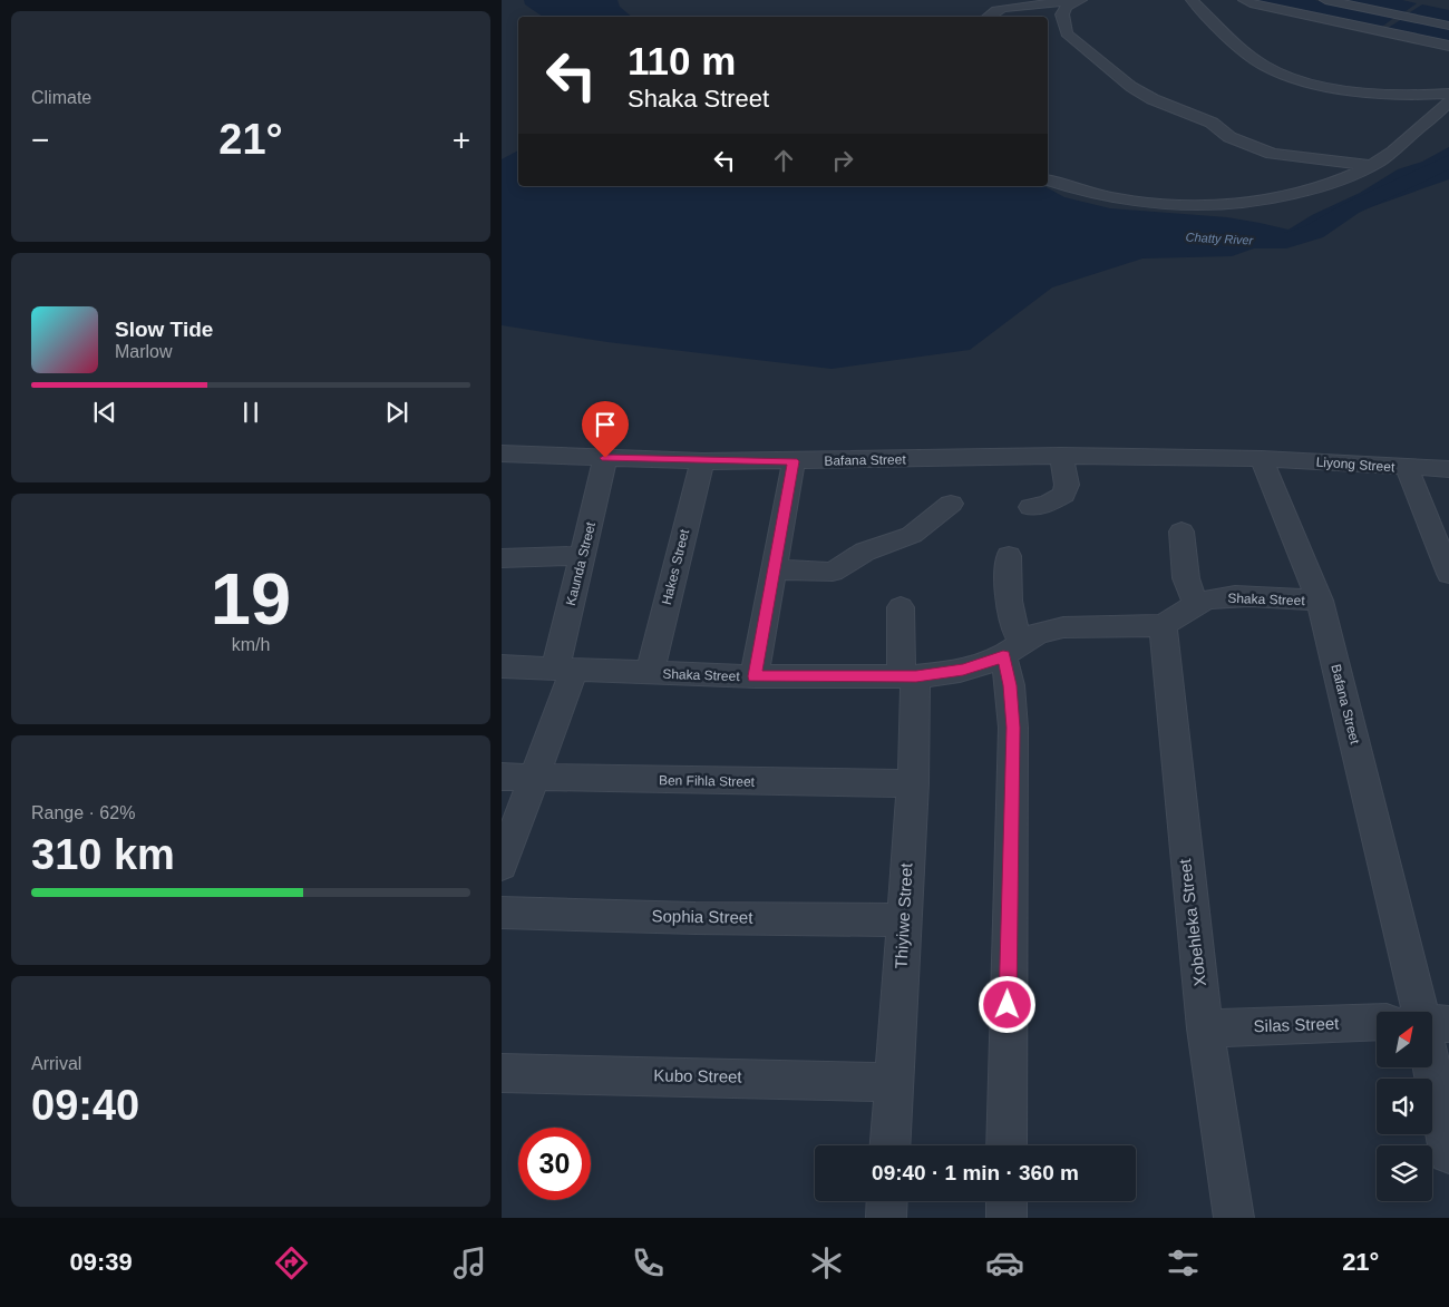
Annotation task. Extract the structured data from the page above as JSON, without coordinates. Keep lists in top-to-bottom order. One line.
{"streets":{"street":["Bafana Street","Liyong Street","Kaunda Street","Hakes Street","Shaka Street","Ben Fihla Street","Thiyiwe Street","Sophia Street","Xobehleka Street","Silas Street","Kubo Street"]},"crossings":[["Bafana Street","Liyong Street"],["Bafana Street","Kaunda Street"],["Bafana Street","Hakes Street"],["Bafana Street","Shaka Street"],["Kaunda Street","Shaka Street"],["Kaunda Street","Ben Fihla Street"],["Hakes Street","Shaka Street"],["Shaka Street","Thiyiwe Street"],["Shaka Street","Xobehleka Street"],["Ben Fihla Street","Thiyiwe Street"],["Thiyiwe Street","Sophia Street"],["Thiyiwe Street","Kubo Street"],["Xobehleka Street","Silas Street"]],"water":["Chatty River"],"north":"top right","page":{"tile":["Climate",["19","km/h"],["Range · 62%","310 km"],["Arrival","09:40"]],"turn":["110 m","Shaka Street"],"heat":["−","21°","+"],"song":["Slow Tide","Marlow"],"limit":"30","trip":"09:40 · 1 min · 360 m","tabs":["09:39","21°"]}}
